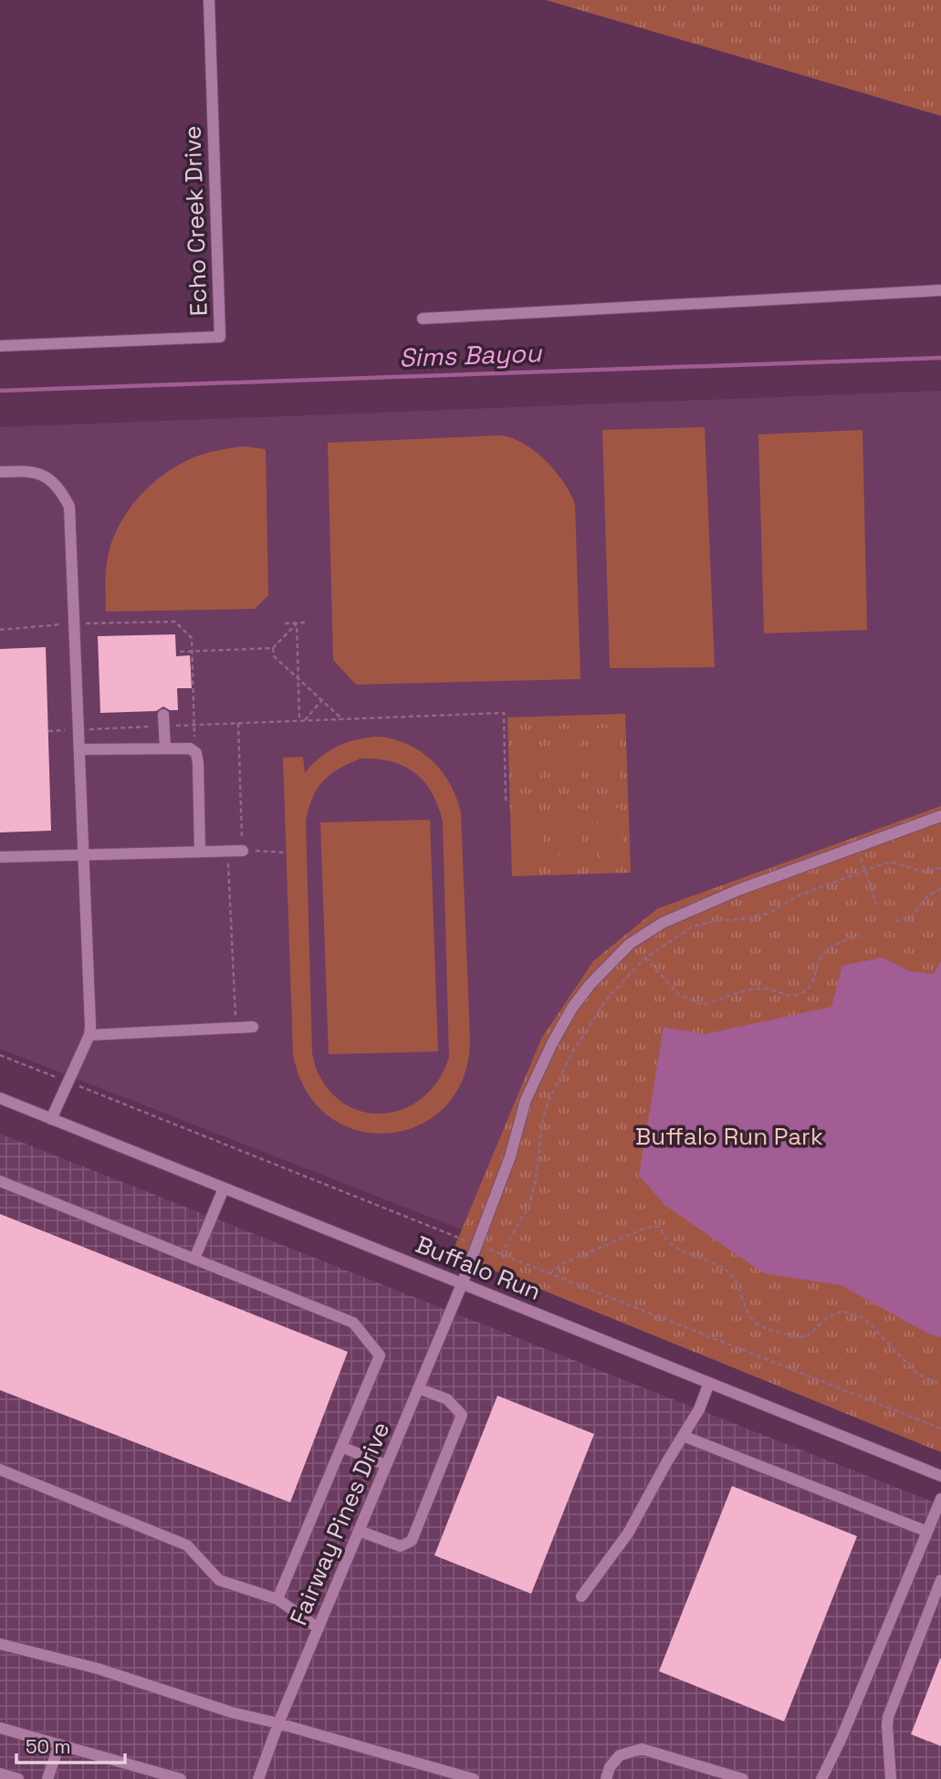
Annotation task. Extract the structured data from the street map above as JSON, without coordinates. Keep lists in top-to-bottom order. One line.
{"streets":{"street":["Echo Creek Drive","Buffalo Run","Fairway Pines Drive"]},"crossings":[["Buffalo Run","Fairway Pines Drive"]],"water":["Sims Bayou"],"parks":["Buffalo Run Park"],"scale_bar":"50 m"}
